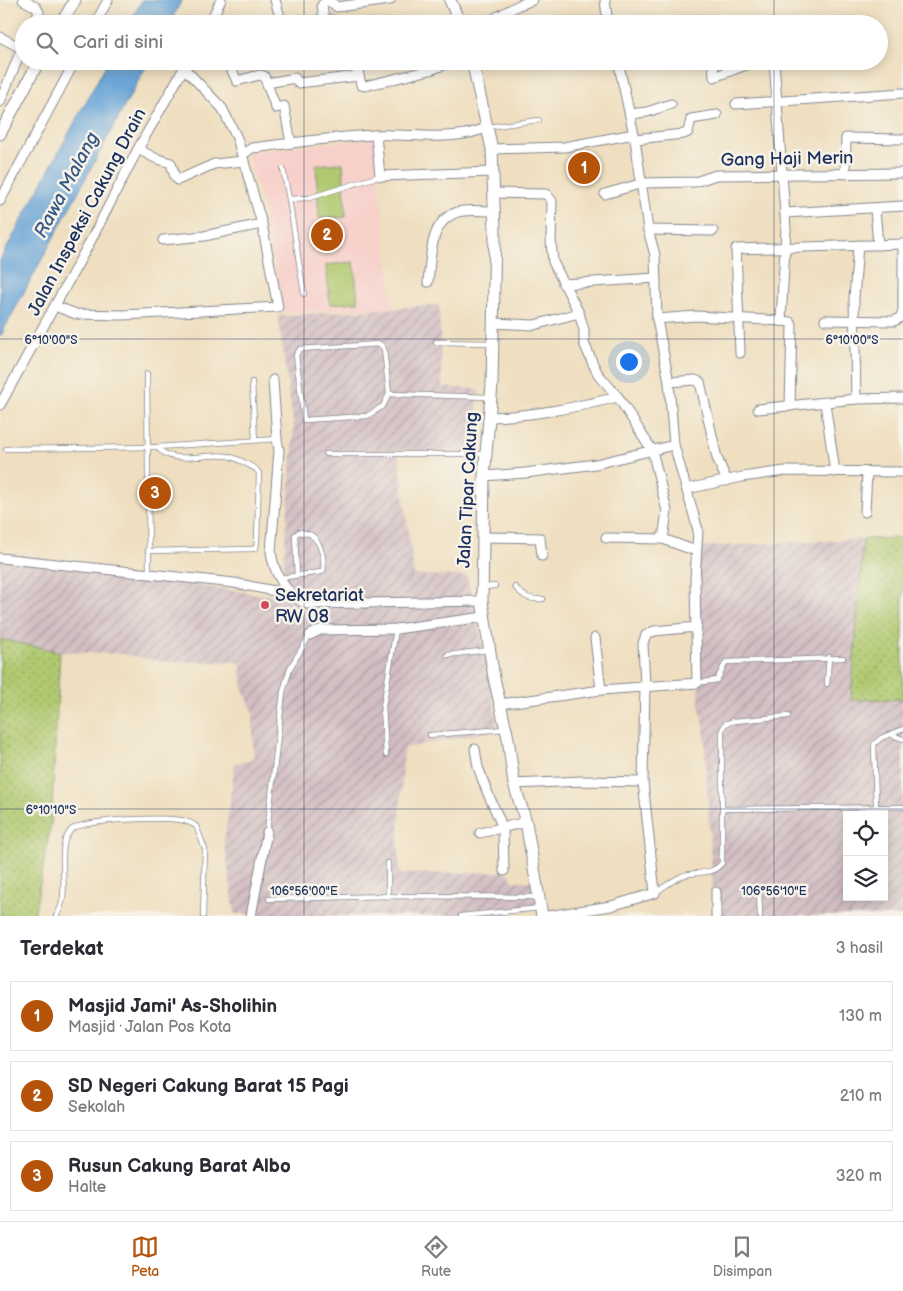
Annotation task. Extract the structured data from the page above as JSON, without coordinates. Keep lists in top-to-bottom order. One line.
{"streets":{"street":["Gang Haji Merin","Jalan Inspeksi Cakung Drain","Jalan Tipar Cakung"]},"water":["Rawa Malang"],"places":["Sekretariat RW 08"],"page":{"search":"Cari di sini","pins":["1","2","3"],"heading":["Terdekat","3 hasil"],"list":[{"mark":"1","name":"Masjid Jami' As-Sholihin","note":"Masjid · Jalan Pos Kota","value":"130 m"},{"mark":"2","name":"SD Negeri Cakung Barat 15 Pagi","note":"Sekolah","value":"210 m"},{"mark":"3","name":"Rusun Cakung Barat Albo","note":"Halte","value":"320 m"}],"nav":["Peta","Rute","Disimpan"]},"coordinates":["6°10'00\"S","6°10'10\"S","106°56'00\"E","106°56'10\"E"]}
